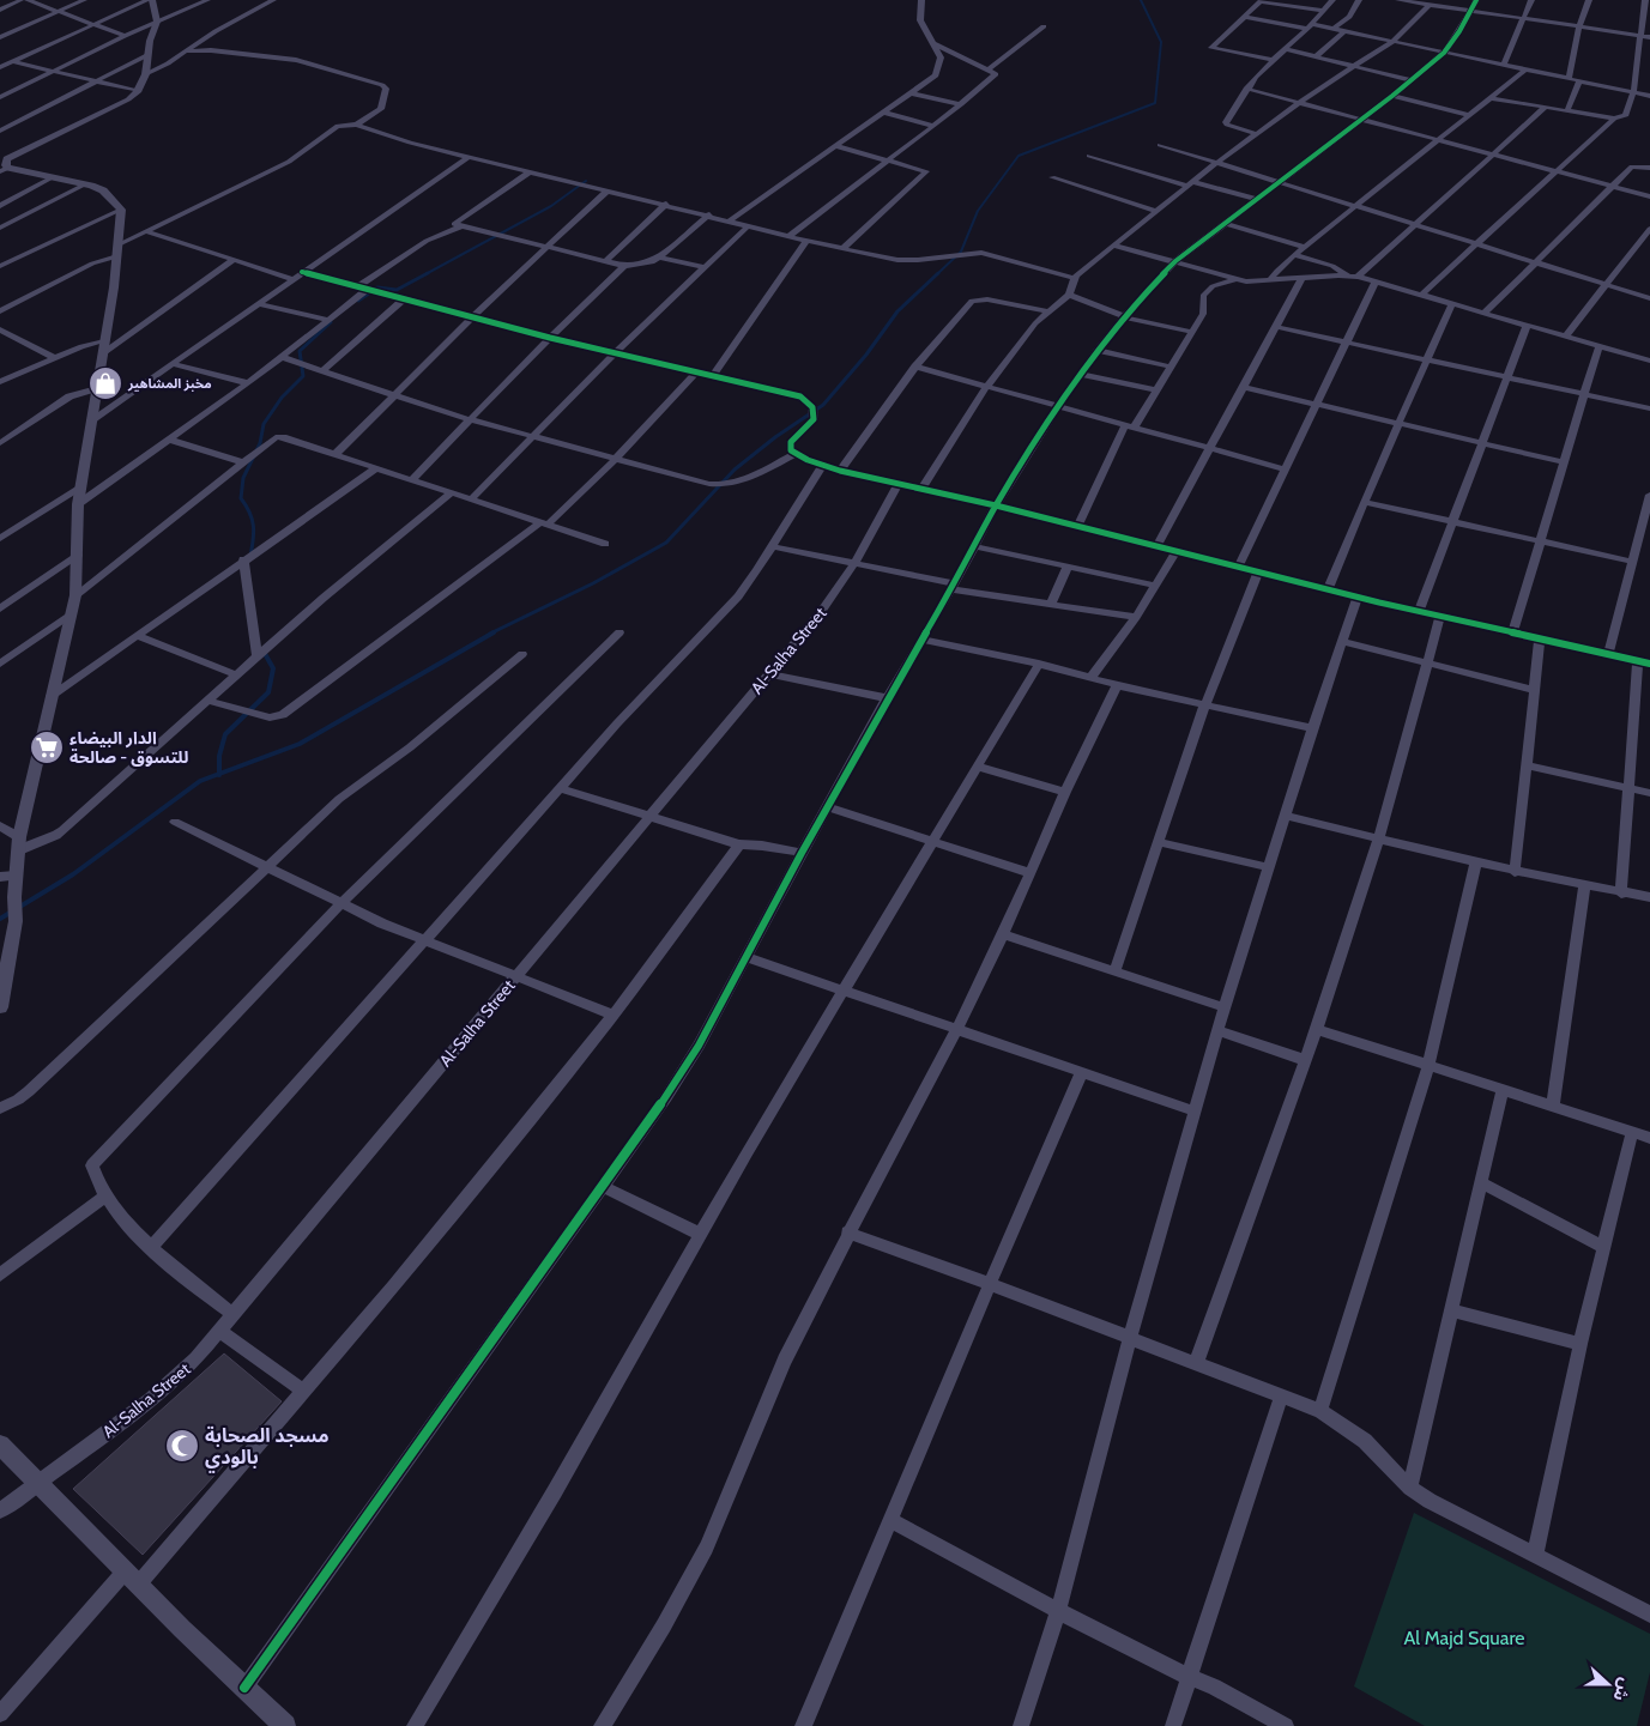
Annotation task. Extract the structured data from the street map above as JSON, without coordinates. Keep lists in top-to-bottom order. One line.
{"streets":{"street":["Al-Salha Street"]},"parks":["Al Majd Square"],"places":{"shop":["مخبز المشاهير"],"supermarket":["الدار البيضاء للتسوق - صالحة"],"mosque":["مسجد الصحابة بالودي"]},"north":"right"}
